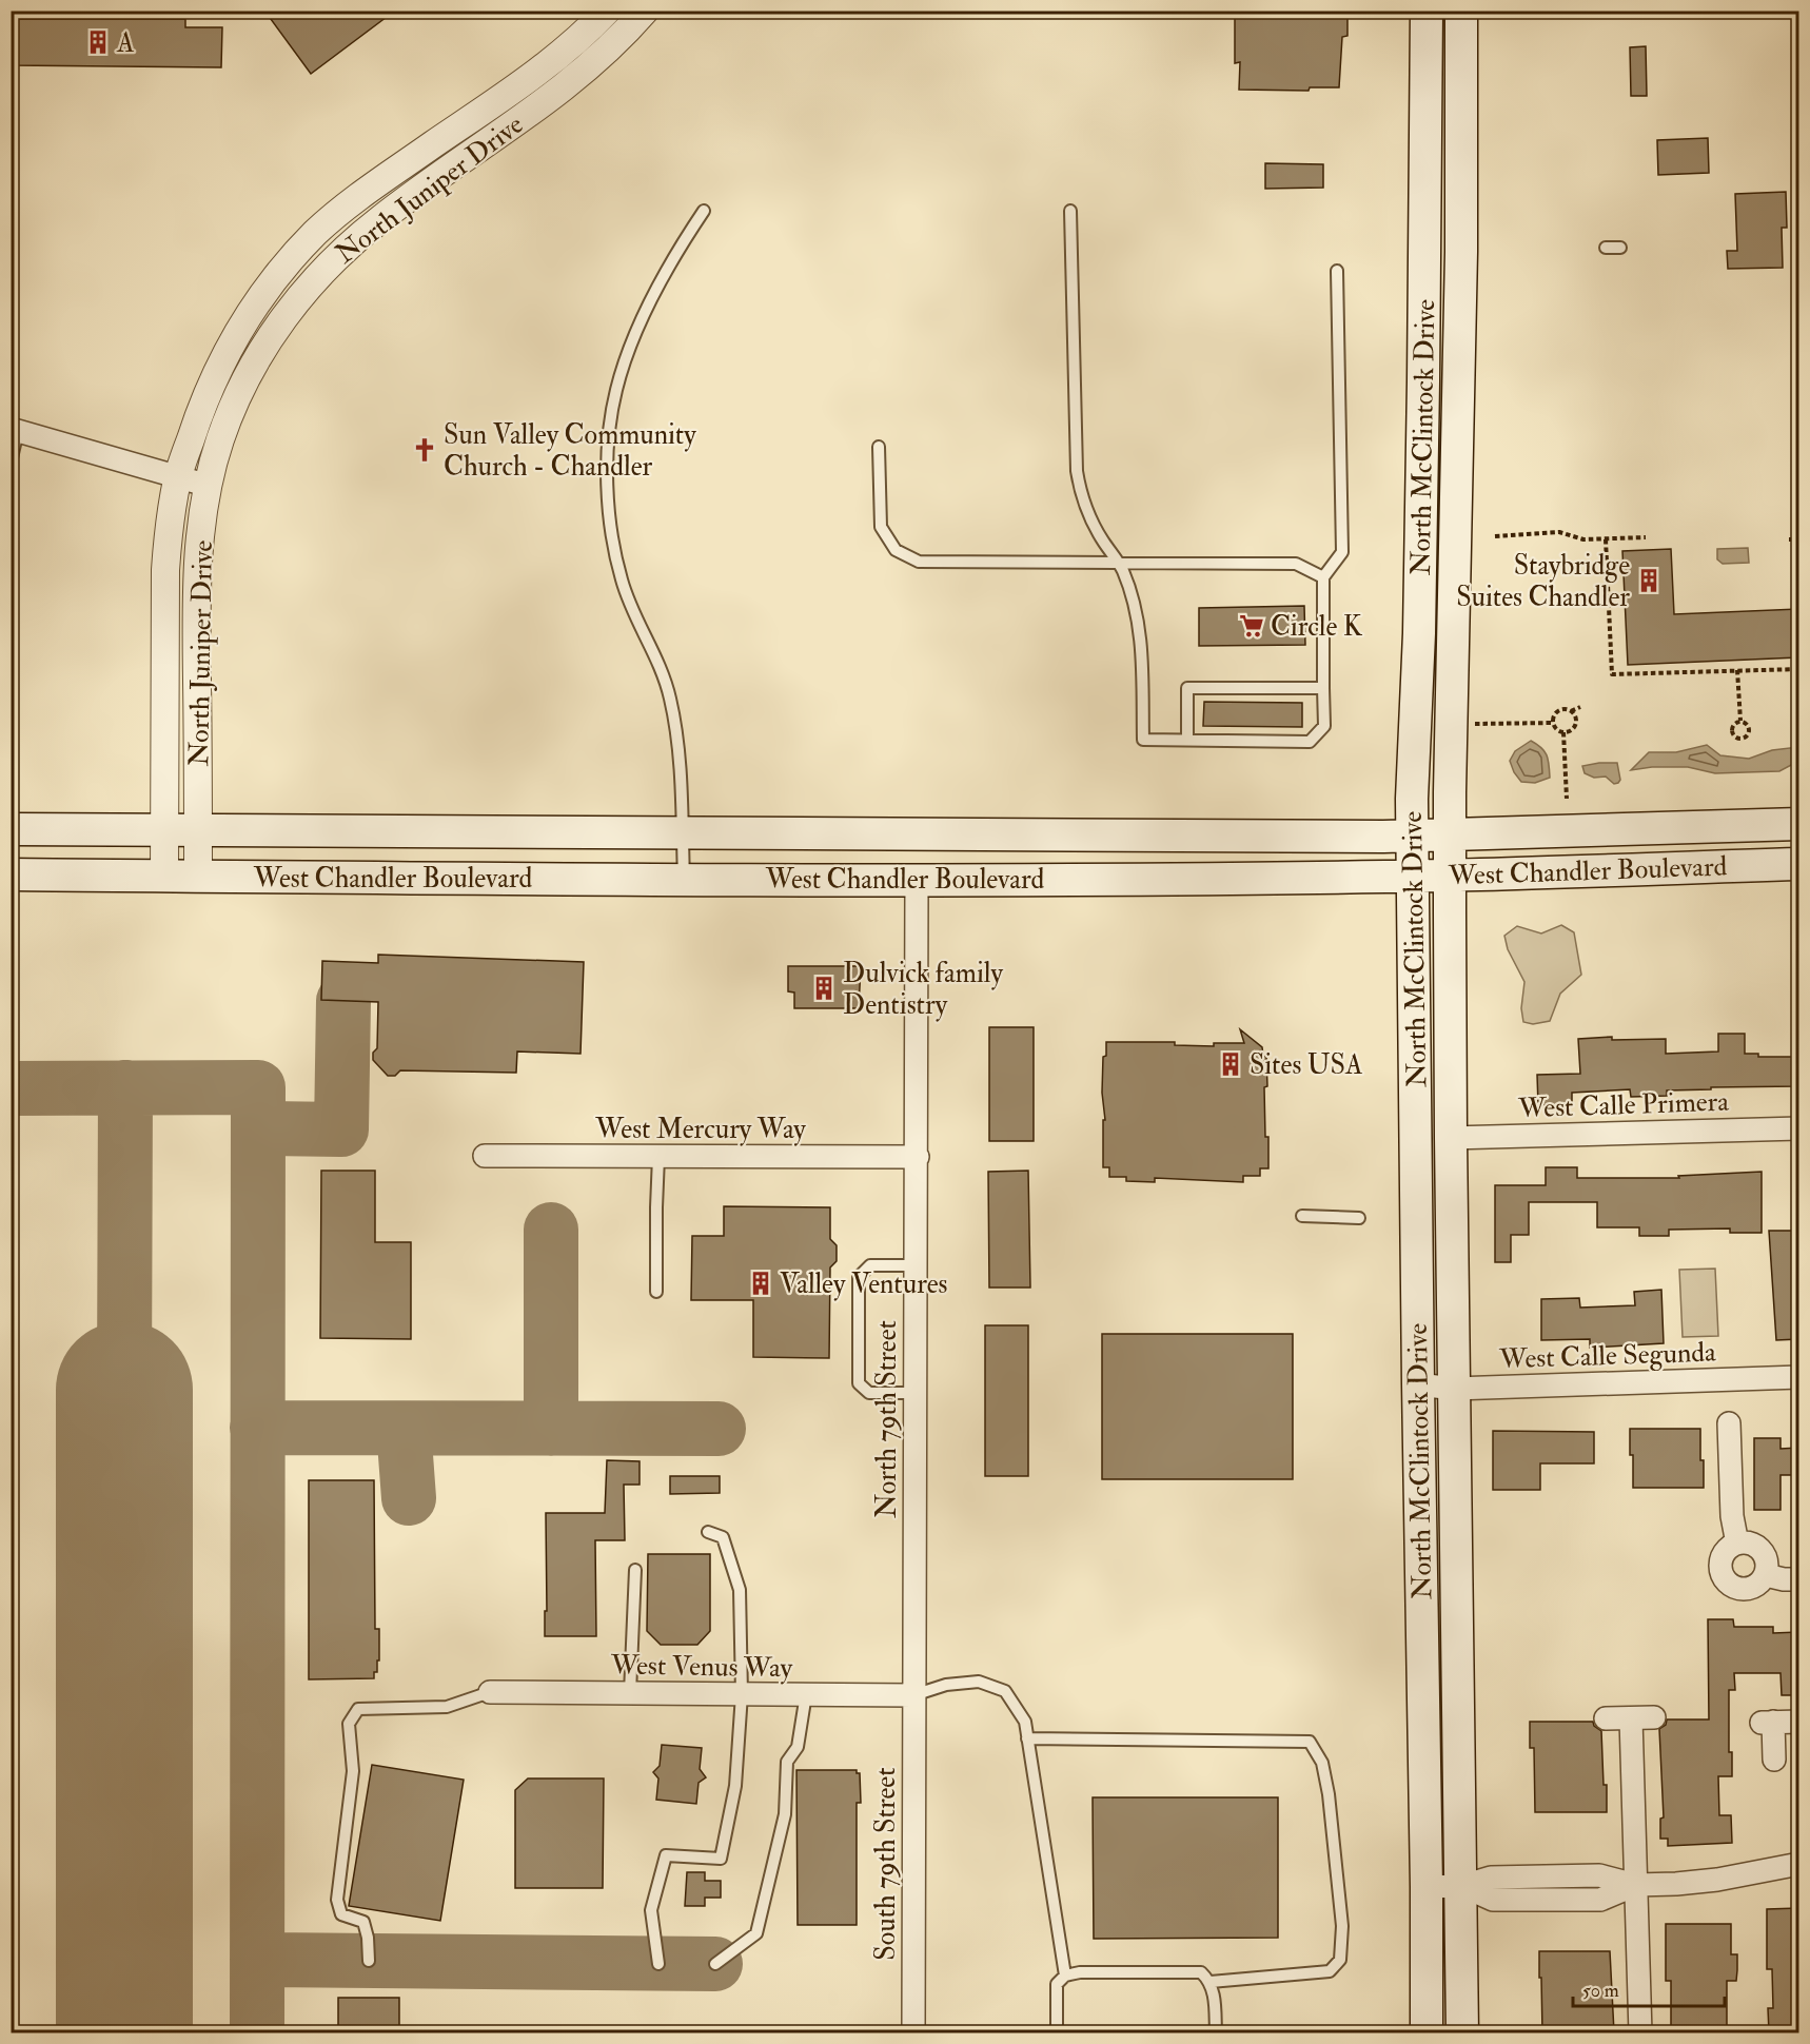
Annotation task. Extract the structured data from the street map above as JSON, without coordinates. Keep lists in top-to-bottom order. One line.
{"streets":{"main road":["North McClintock Drive","West Chandler Boulevard"],"street":["North Juniper Drive","West Calle Primera","West Mercury Way","West Calle Segunda","North 79th Street","West Venus Way","South 79th Street"]},"crossings":[["North Juniper Drive","West Chandler Boulevard"],["North McClintock Drive","West Chandler Boulevard"],["North McClintock Drive","West Calle Primera"],["North McClintock Drive","West Calle Segunda"],["West Chandler Boulevard","North 79th Street"],["West Mercury Way","North 79th Street"],["North 79th Street","West Venus Way"],["North 79th Street","South 79th Street"],["West Venus Way","South 79th Street"]],"places":{"building":["A","Staybridge Suites Chandler","Dulvick family Dentistry","Sites USA","Valley Ventures"],"church":["Sun Valley Community Church - Chandler"],"supermarket":["Circle K"]},"scale_bar":"50 m"}
